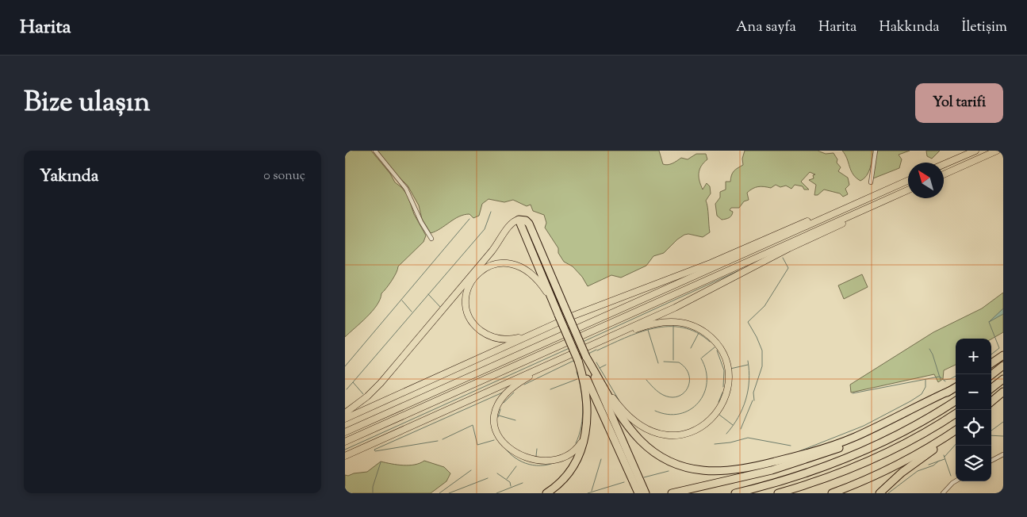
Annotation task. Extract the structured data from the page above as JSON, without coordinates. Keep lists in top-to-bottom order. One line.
{"north":"top left","page":{"header":"Harita","nav":["Ana sayfa","Harita","Hakkında","İletişim"],"title":"Bize ulaşın","buttons":"Yol tarifi","heading":["Yakında","0 sonuç"],"map_buttons":["+","−"]}}
